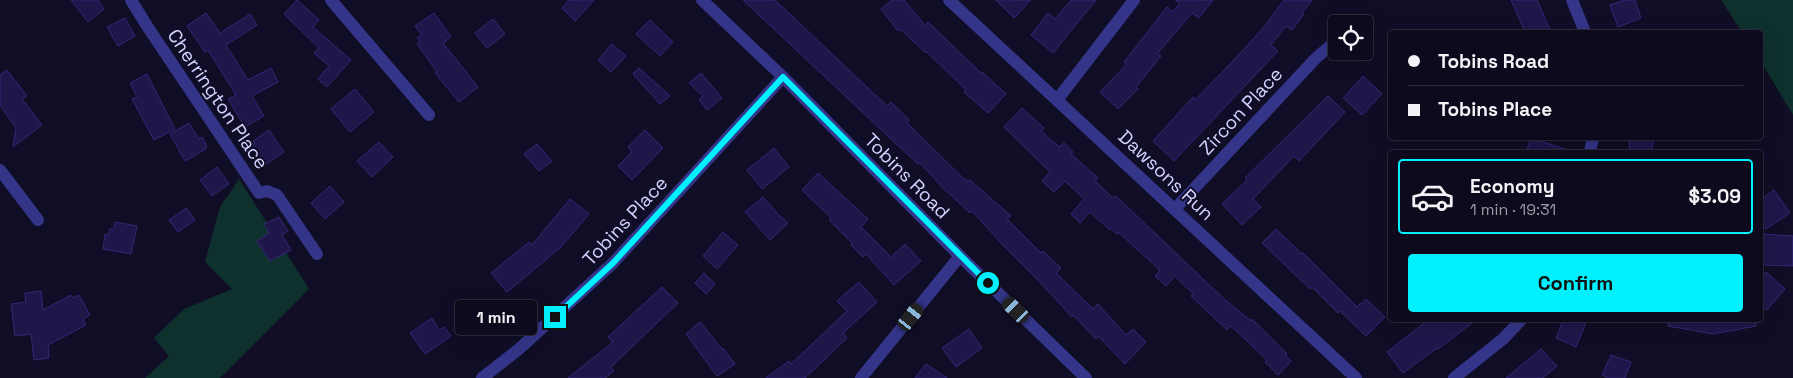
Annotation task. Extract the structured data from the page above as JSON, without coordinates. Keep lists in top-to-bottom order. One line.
{"streets":{"street":["Cherrington Place","Zircon Place","Dawsons Run","Tobins Road","Tobins Place"]},"crossings":[["Zircon Place","Dawsons Run"],["Tobins Road","Tobins Place"]],"page":{"banner":["Tobins Road","Tobins Place"],"list":[{"name":"Economy","note":"1 min · 19:31","value":"$3.09"}],"buttons":"Confirm","bubble":"1 min"}}
